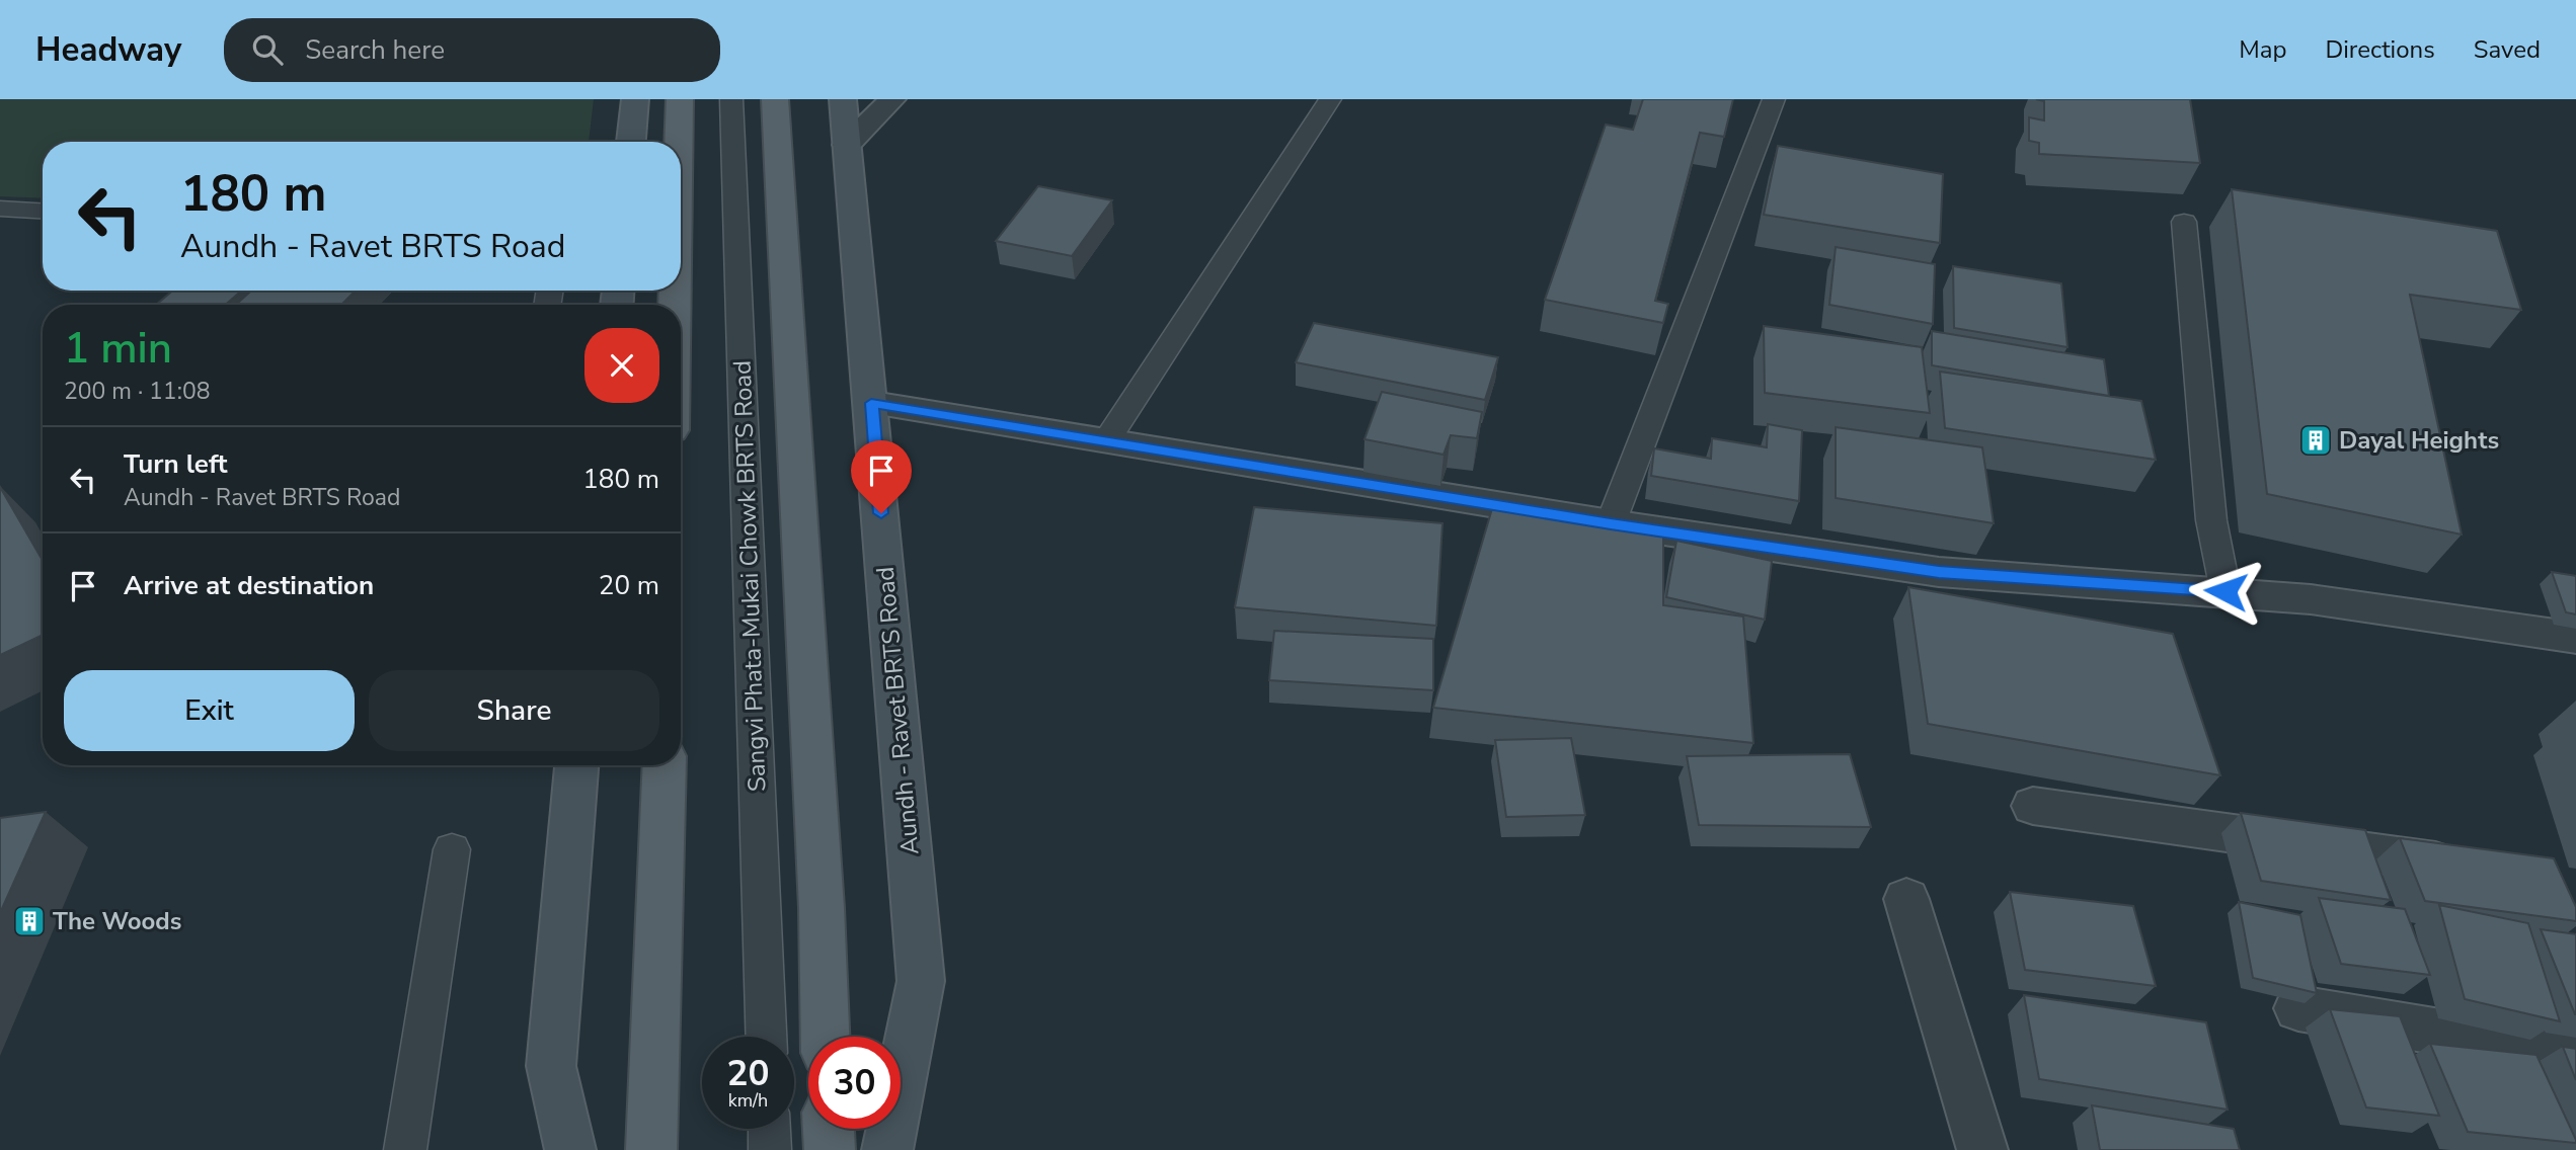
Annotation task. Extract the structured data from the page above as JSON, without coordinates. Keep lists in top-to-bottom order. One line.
{"streets":{"street":["Aundh - Ravet BRTS Road"],"lane":["Sangvi Phata-Mukai Chowk BRTS Road"]},"places":{"building":["Dayal Heights","The Woods"]},"page":{"header":"Headway","search":"Search here","nav":["Map","Directions","Saved"],"turn":["180 m","Aundh - Ravet BRTS Road"],"heading":["1 min","200 m · 11:08"],"list":[{"name":"Turn left","note":"Aundh - Ravet BRTS Road","value":"180 m"},{"name":"Arrive at destination","value":"20 m"}],"buttons":["Exit","Share"],"speed":"20 km/h","limit":"30"}}
